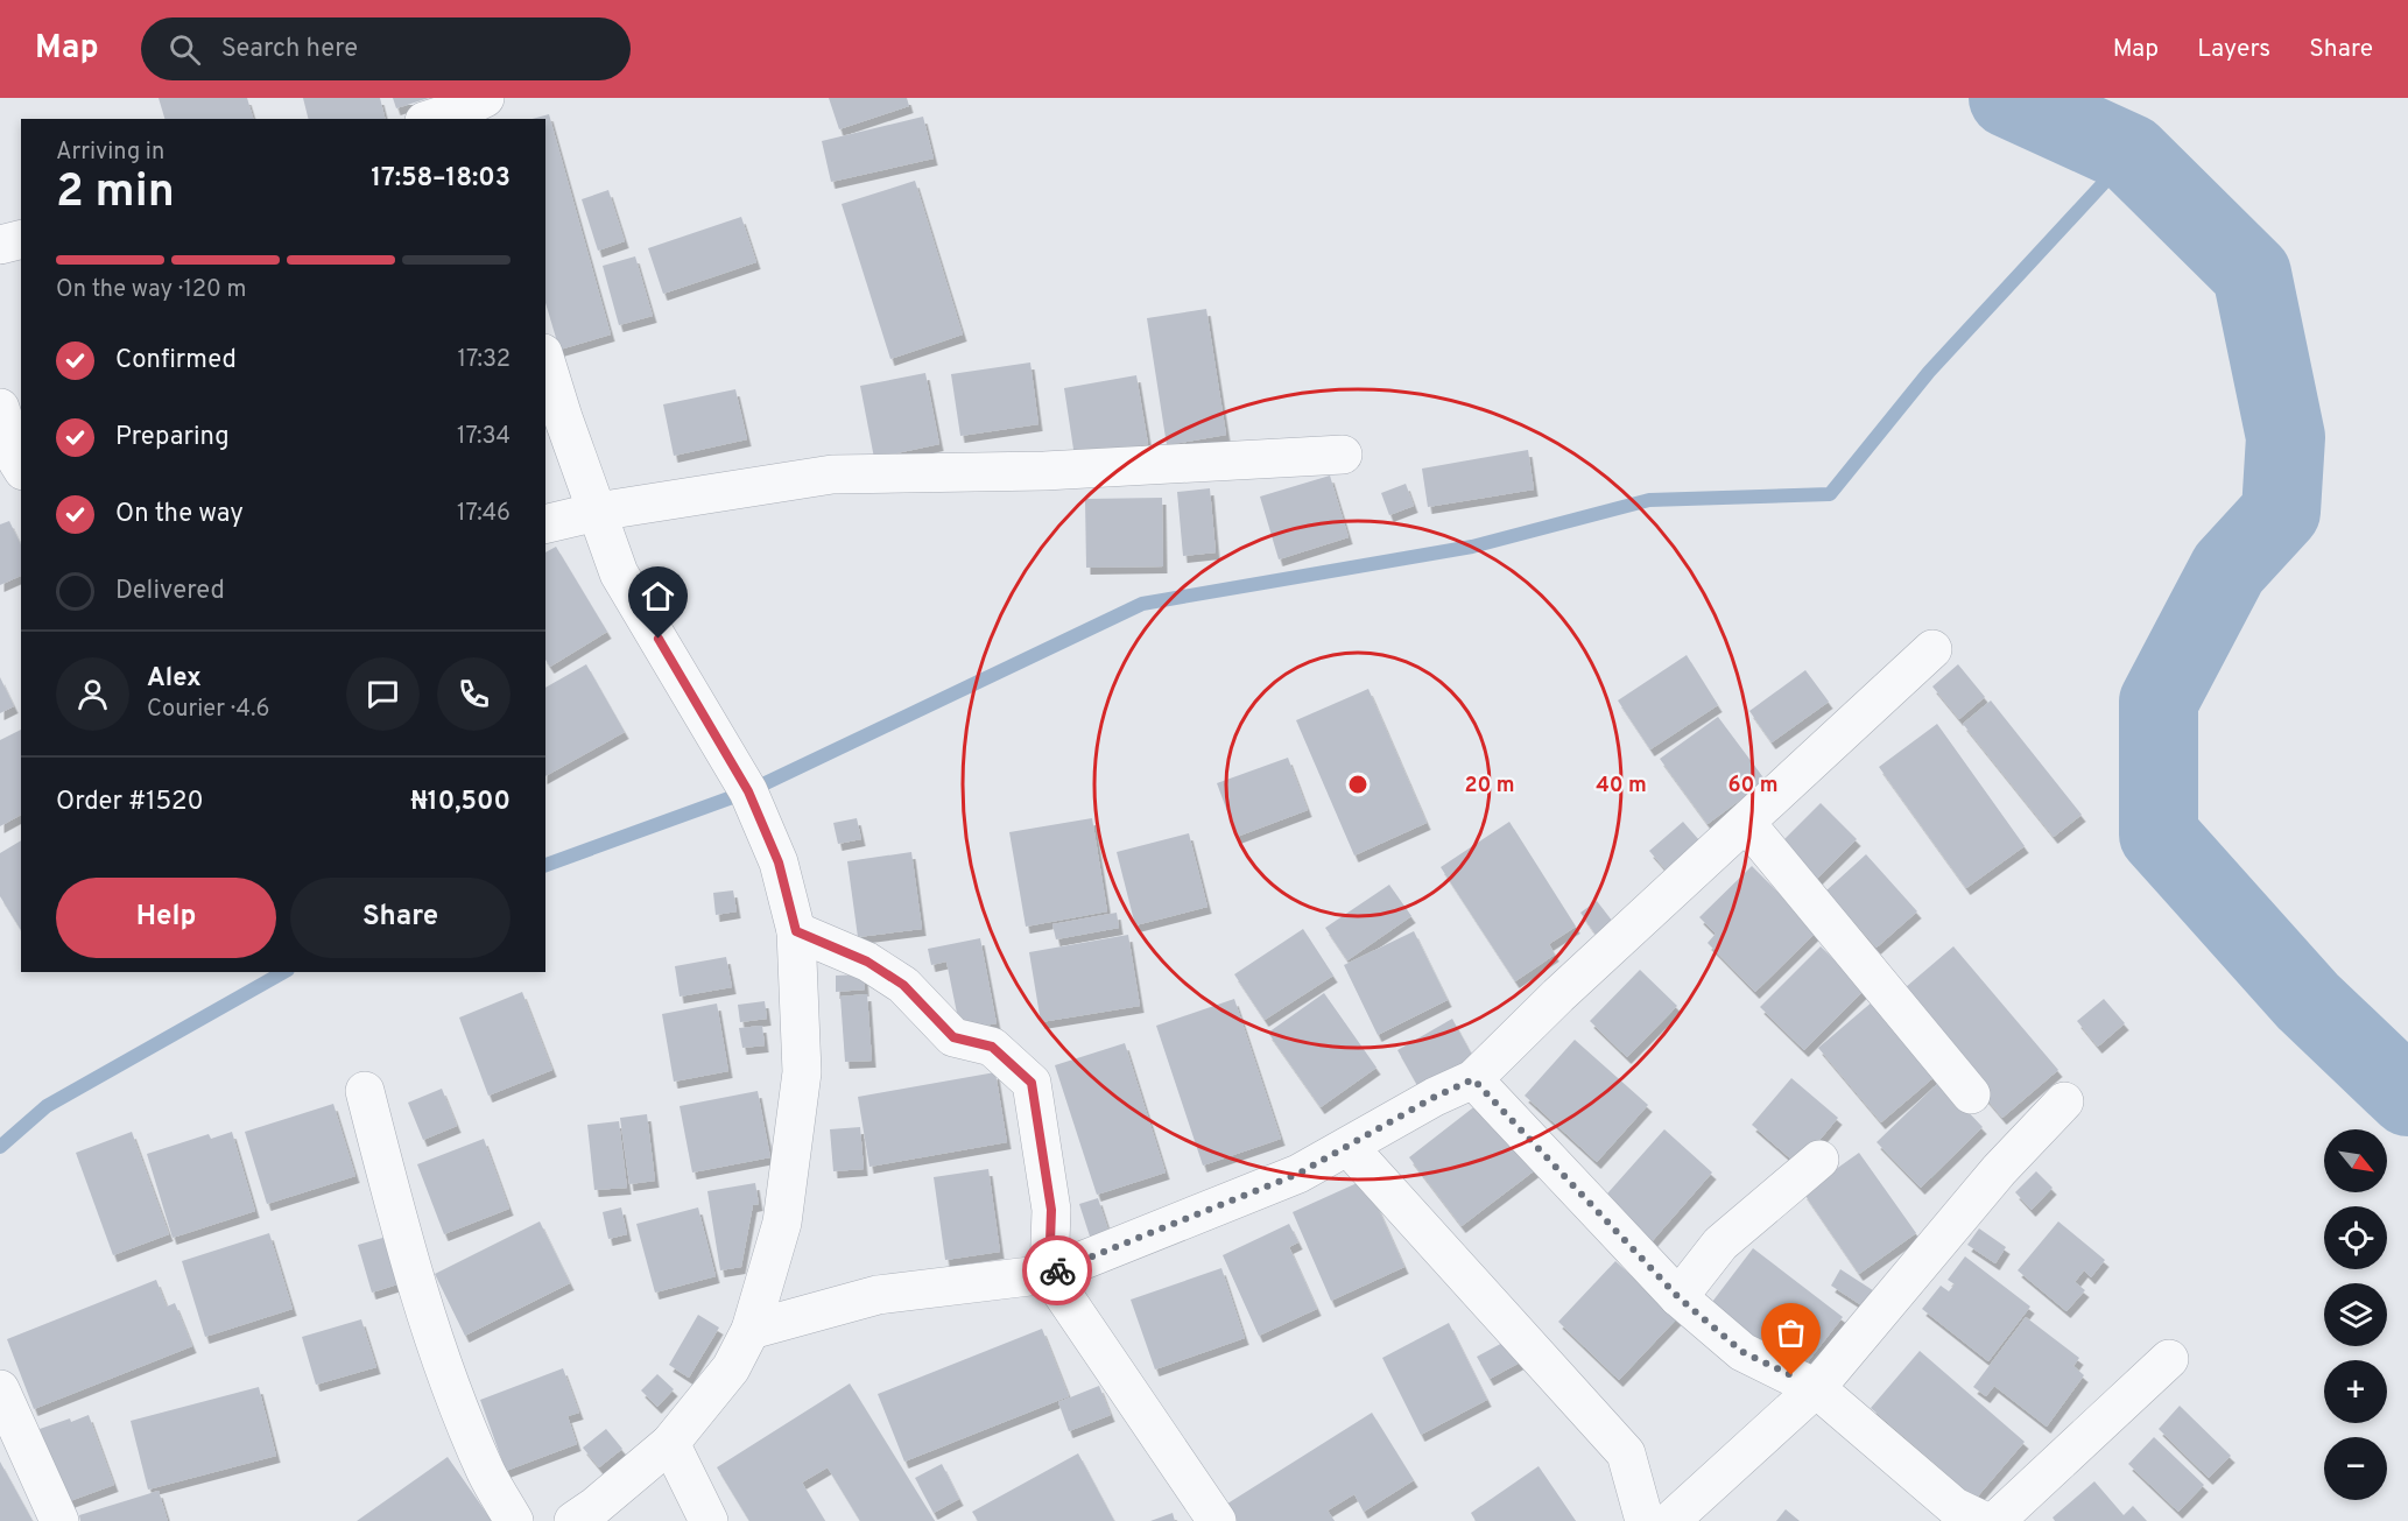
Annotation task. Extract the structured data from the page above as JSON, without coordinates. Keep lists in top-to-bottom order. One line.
{"north":"bottom right","page":{"header":"Map","search":"Search here","nav":["Map","Layers","Share"],"heading":["2 min","Arriving in","17:58–18:03"],"panel":["Alex","Courier · 4.6","Order #1520","₦10,500"],"bar":"On the way · 120 m","list":[["Confirmed","17:32"],["Preparing","17:34"],["On the way","17:46"],"Delivered"],"buttons":["Help","Share"],"map_buttons":["+","−"]},"rings":["20 m","40 m","60 m"]}
